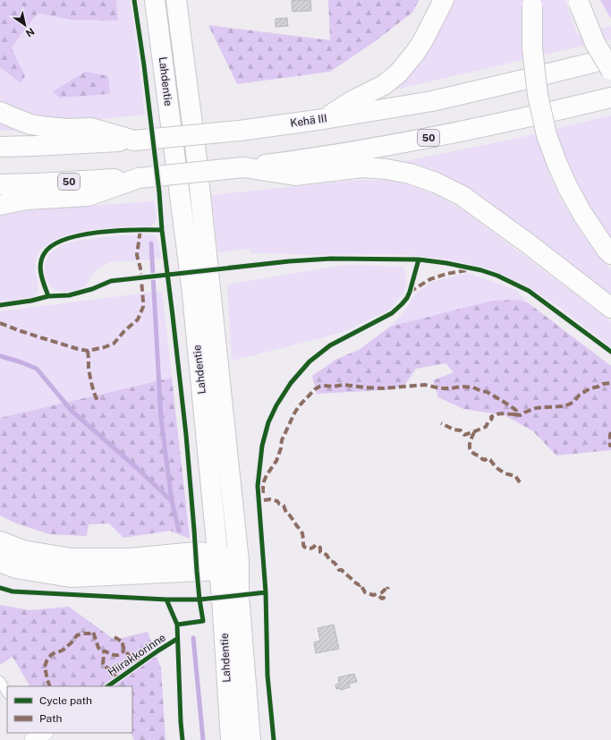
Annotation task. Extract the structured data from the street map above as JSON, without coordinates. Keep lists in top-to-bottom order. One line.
{"streets":{"main road":["Lahdentie","Kehä III","50"],"cycle path":["Hiirakkorinne"]},"legend":["Cycle path","Path"],"north":"bottom right"}
